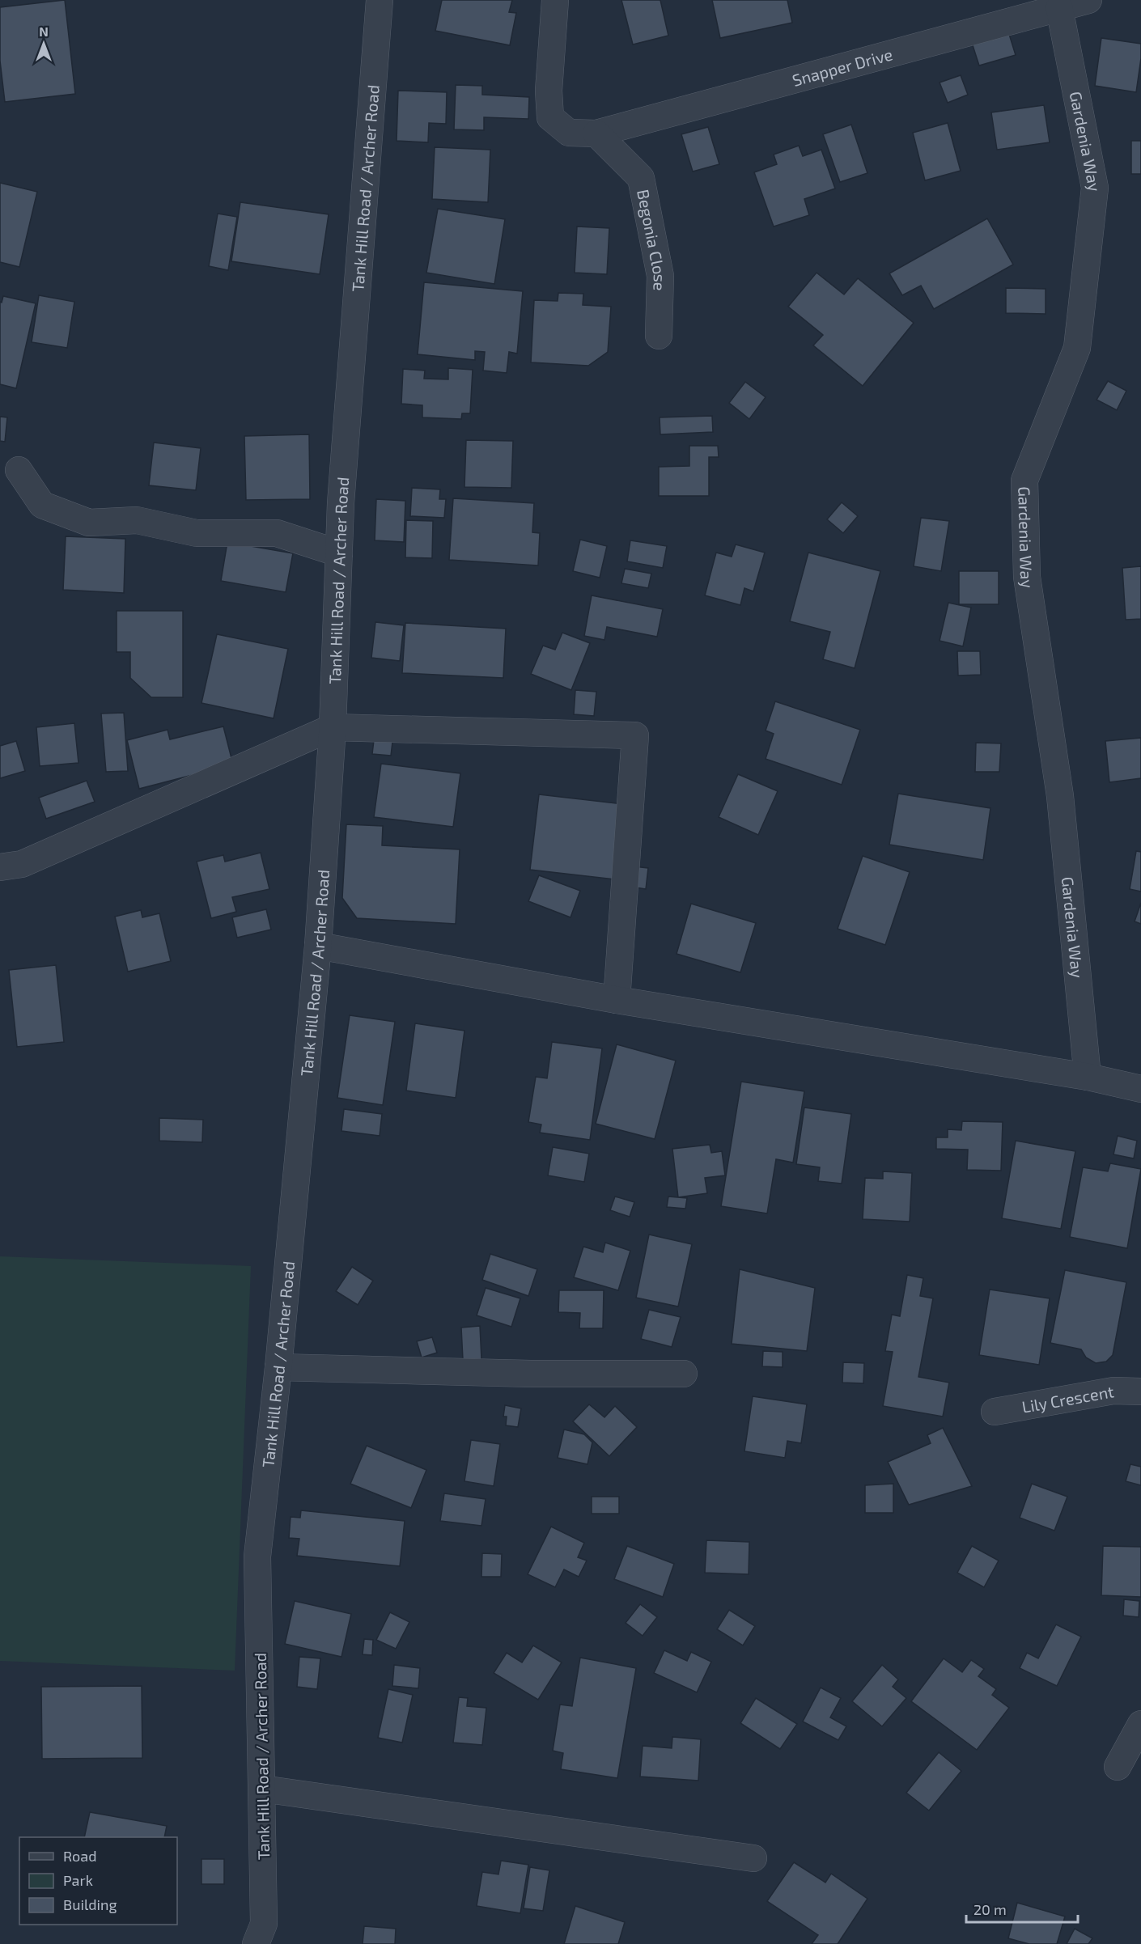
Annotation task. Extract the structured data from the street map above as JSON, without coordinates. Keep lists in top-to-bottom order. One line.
{"streets":{"street":["Snapper Drive","Gardenia Way","Tank Hill Road / Archer Road","Begonia Close","Lily Crescent"]},"crossings":[["Snapper Drive","Gardenia Way"],["Snapper Drive","Begonia Close"]],"legend":["Road","Park","Building"],"scale_bar":"20 m","north":"top"}
